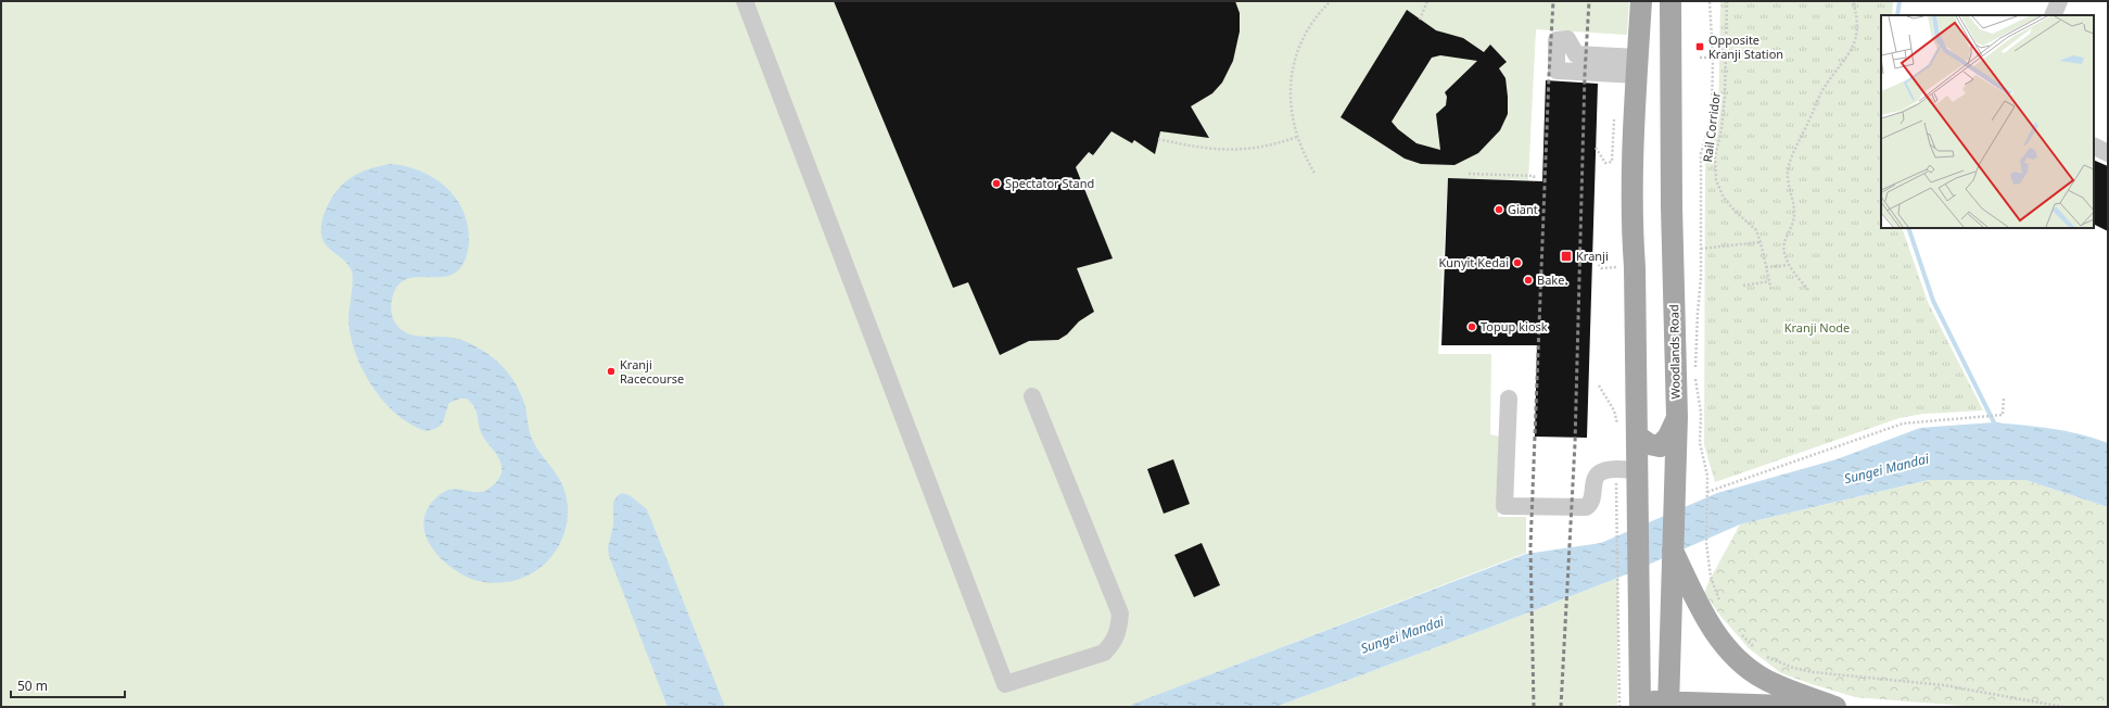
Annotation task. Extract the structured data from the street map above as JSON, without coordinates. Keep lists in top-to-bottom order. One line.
{"streets":{"main road":["Woodlands Road"],"path":["Rail Corridor"]},"water":["Sungei Mandai"],"parks":["Kranji Node"],"places":{"transit":["Opposite Kranji Station","Kranji"],"other":["Spectator Stand","Giant","Kunyit Kedai","Bake.","Topup kiosk","Kranji Racecourse"]},"scale_bar":"50 m"}
